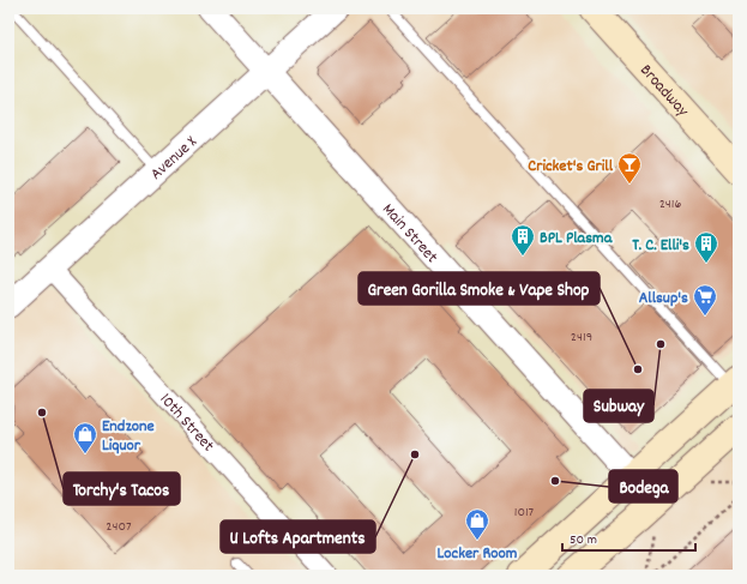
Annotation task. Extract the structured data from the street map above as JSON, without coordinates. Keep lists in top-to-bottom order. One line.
{"streets":{"main road":["Broadway"],"street":["Avenue X","Main Street","10th Street"]},"crossings":[["Avenue X","Main Street"],["Avenue X","10th Street"]],"places":{"bar":["Cricket's Grill"],"building":["BPL Plasma","T. C. Elli's"],"supermarket":["Allsup's"],"other":["Subway","Green Gorilla Smoke & Vape Shop","Torchy's Tacos","U Lofts Apartments","Bodega"],"shop":["Endzone Liquor","Locker Room"]},"house_numbers":["2416","2419","1017","2407"],"scale_bar":"50 m"}
